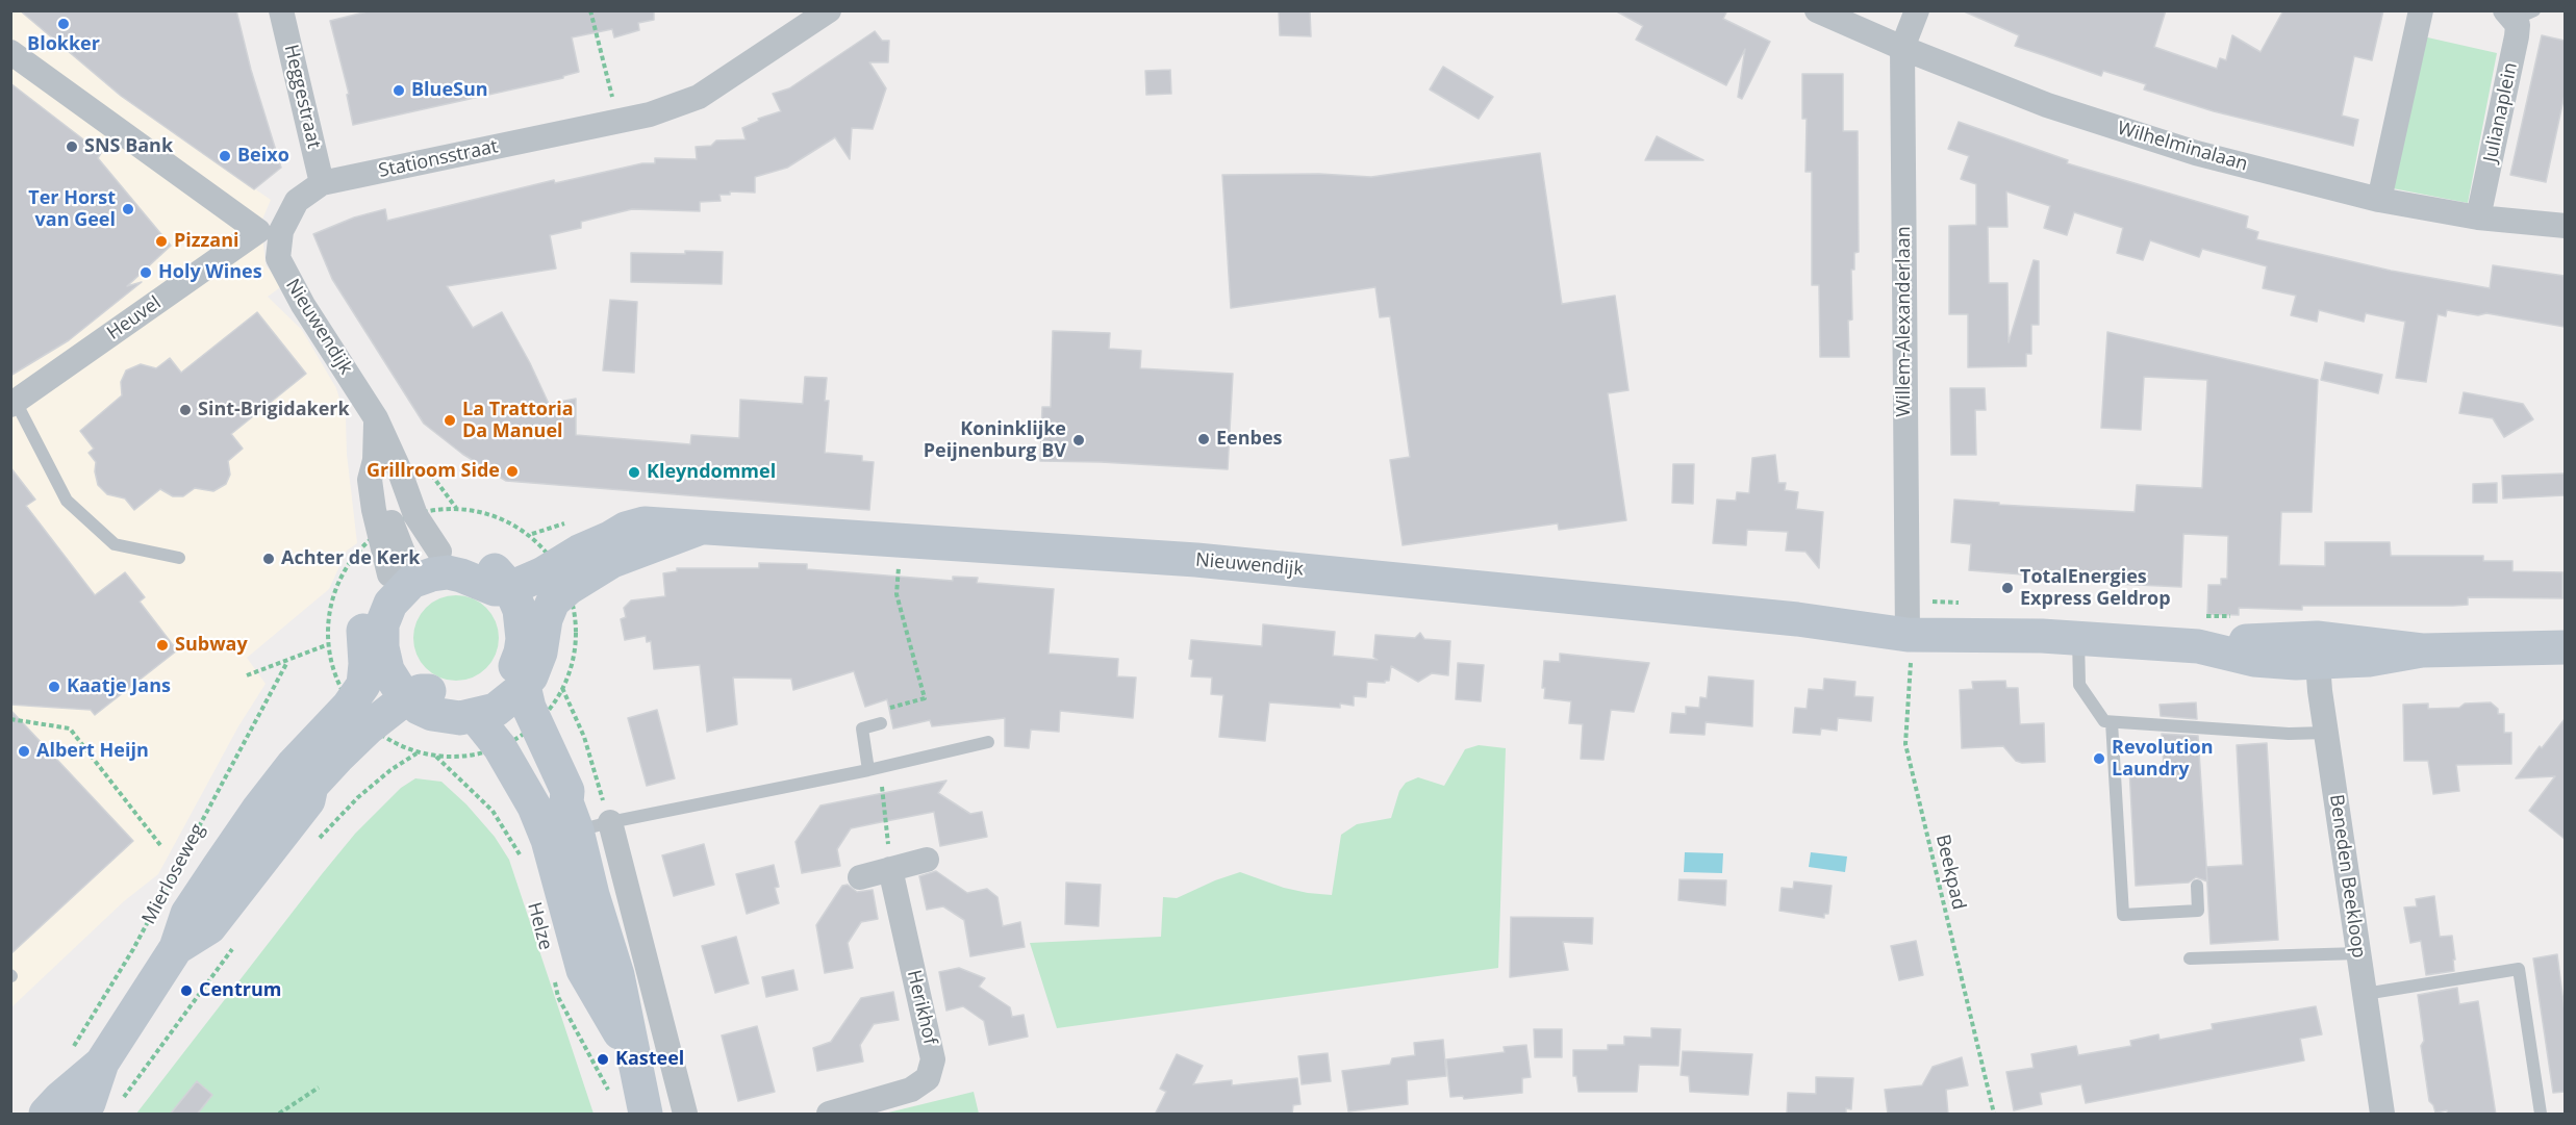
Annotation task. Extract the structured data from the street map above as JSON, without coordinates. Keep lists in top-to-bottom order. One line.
{"streets":{"main road":["Nieuwendijk","Mierloseweg","Helze"],"street":["Heggestraat","Julianaplein","Wilhelminalaan","Stationsstraat","Heuvel","Willem-Alexanderlaan","Beneden Beekloop","Herikhof"],"path":["Beekpad"]},"crossings":[["Heggestraat","Stationsstraat"],["Julianaplein","Wilhelminalaan"],["Wilhelminalaan","Willem-Alexanderlaan"],["Stationsstraat","Heuvel"],["Stationsstraat","Nieuwendijk"],["Heuvel","Nieuwendijk"],["Willem-Alexanderlaan","Nieuwendijk"],["Willem-Alexanderlaan","Beekpad"],["Nieuwendijk","Beekpad"],["Nieuwendijk","Beneden Beekloop"],["Nieuwendijk","Helze"]],"places":["Blokker","BlueSun","SNS Bank","Beixo","Ter Horst van Geel","Pizzani","Holy Wines","Sint-Brigidakerk","La Trattoria Da Manuel","Eenbes","Koninklijke Peijnenburg BV","Grillroom Side","Kleyndommel","Achter de Kerk","TotalEnergies Express Geldrop","Subway","Kaatje Jans","Albert Heijn","Revolution Laundry","Centrum","Kasteel"]}
